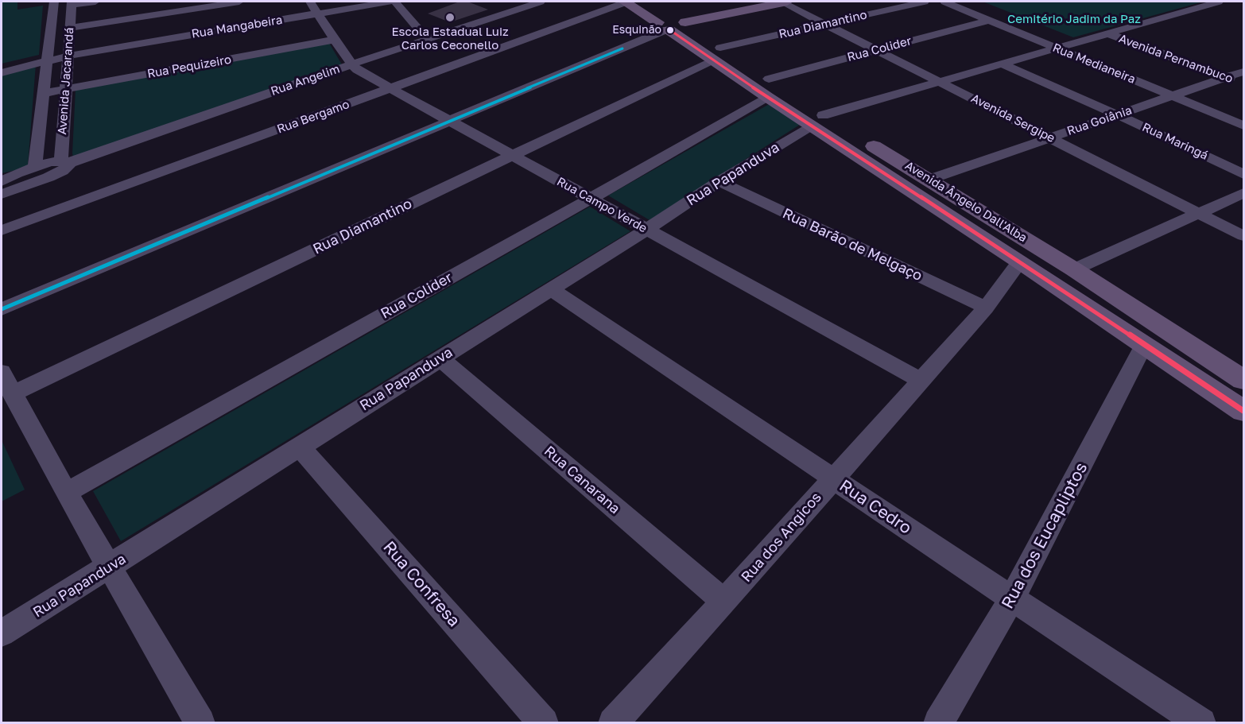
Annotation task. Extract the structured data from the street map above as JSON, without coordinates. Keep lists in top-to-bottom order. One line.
{"streets":{"main road":["Avenida Ângelo Dall'Alba"],"street":["Rua Diamantino","Rua Mangabeira","Rua Colider","Avenida Pernambuco","Rua Medianeira","Rua Pequizeiro","Rua Angelim","Avenida Jacarandá","Rua Bergamo","Avenida Sergipe","Rua Goiânia","Rua Maringá","Rua Papanduva","Rua Campo Verde","Rua Barão de Melgaço","Rua Canarana","Rua Cedro","Rua dos Eucapliptos","Rua dos Angicos","Rua Confresa"]},"crossings":[["Rua Diamantino","Avenida Sergipe"],["Rua Diamantino","Avenida Ângelo Dall'Alba"],["Rua Diamantino","Rua Campo Verde"],["Rua Mangabeira","Avenida Jacarandá"],["Rua Mangabeira","Rua Campo Verde"],["Rua Colider","Rua Medianeira"],["Rua Colider","Avenida Sergipe"],["Rua Colider","Avenida Ângelo Dall'Alba"],["Rua Colider","Rua Campo Verde"],["Avenida Pernambuco","Rua Goiânia"],["Avenida Pernambuco","Rua Papanduva"],["Rua Medianeira","Rua Goiânia"],["Rua Medianeira","Rua Papanduva"],["Rua Pequizeiro","Avenida Jacarandá"],["Rua Pequizeiro","Rua Campo Verde"],["Rua Angelim","Avenida Jacarandá"],["Rua Angelim","Rua Campo Verde"],["Rua Bergamo","Avenida Ângelo Dall'Alba"],["Rua Bergamo","Rua Campo Verde"],["Avenida Sergipe","Rua Goiânia"],["Avenida Sergipe","Rua Papanduva"],["Rua Goiânia","Rua Maringá"],["Rua Goiânia","Avenida Ângelo Dall'Alba"],["Rua Maringá","Rua Papanduva"],["Rua Papanduva","Avenida Ângelo Dall'Alba"],["Rua Papanduva","Rua Campo Verde"],["Rua Papanduva","Rua Barão de Melgaço"],["Rua Papanduva","Rua Canarana"],["Rua Papanduva","Rua Cedro"],["Rua Papanduva","Rua Confresa"],["Avenida Ângelo Dall'Alba","Rua dos Eucapliptos"],["Avenida Ângelo Dall'Alba","Rua dos Angicos"],["Rua Campo Verde","Rua dos Angicos"],["Rua Barão de Melgaço","Rua dos Angicos"],["Rua Canarana","Rua dos Angicos"],["Rua Cedro","Rua dos Eucapliptos"],["Rua Cedro","Rua dos Angicos"]],"parks":["Cemitério Jadim da Paz"],"places":["Escola Estadual Luiz Carlos Ceconello","Esquinão"]}
